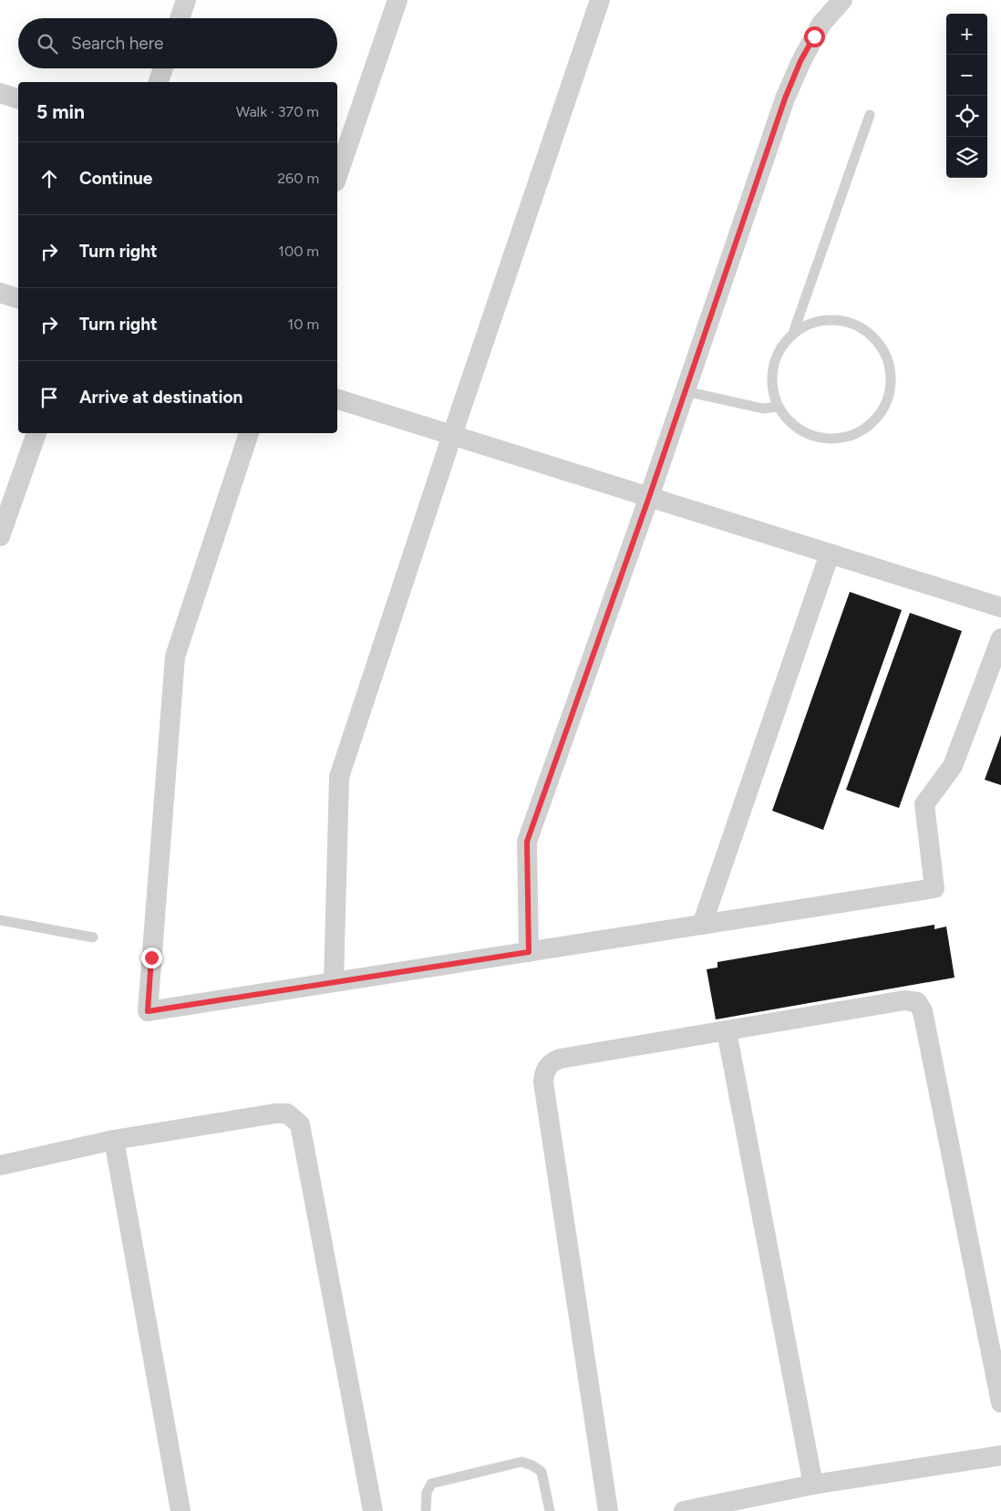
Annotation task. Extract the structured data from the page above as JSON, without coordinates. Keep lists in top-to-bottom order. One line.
{"page":{"map_buttons":["+","−"],"search":"Search here","heading":["5 min","Walk · 370 m"],"list":[["Continue","260 m"],["Turn right","100 m"],["Turn right","10 m"],"Arrive at destination"]}}
